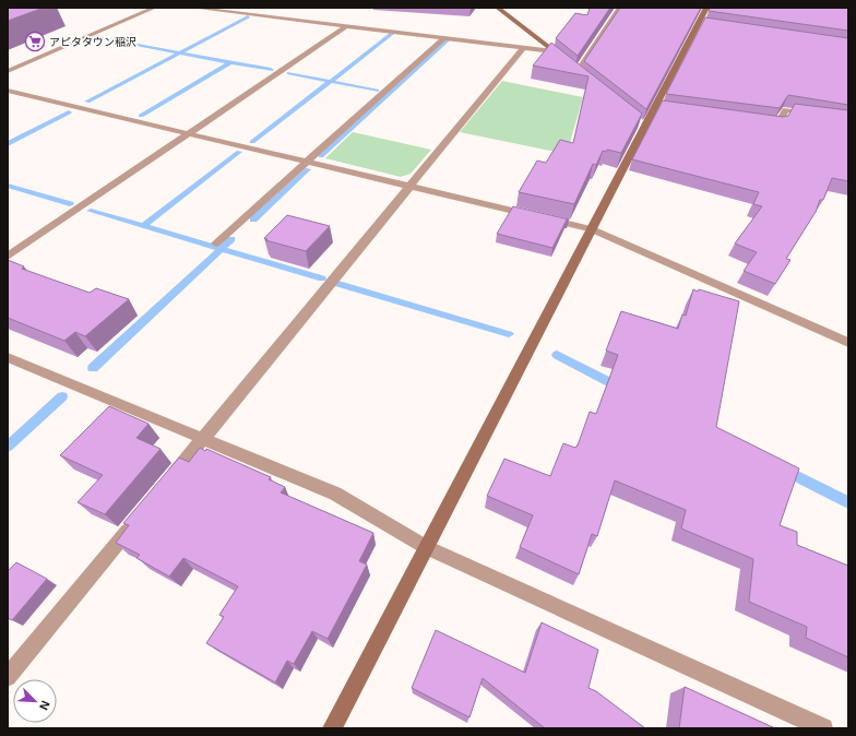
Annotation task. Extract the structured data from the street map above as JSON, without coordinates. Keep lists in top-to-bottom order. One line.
{"places":{"supermarket":["アピタタウン稲沢"]},"north":"bottom right"}
